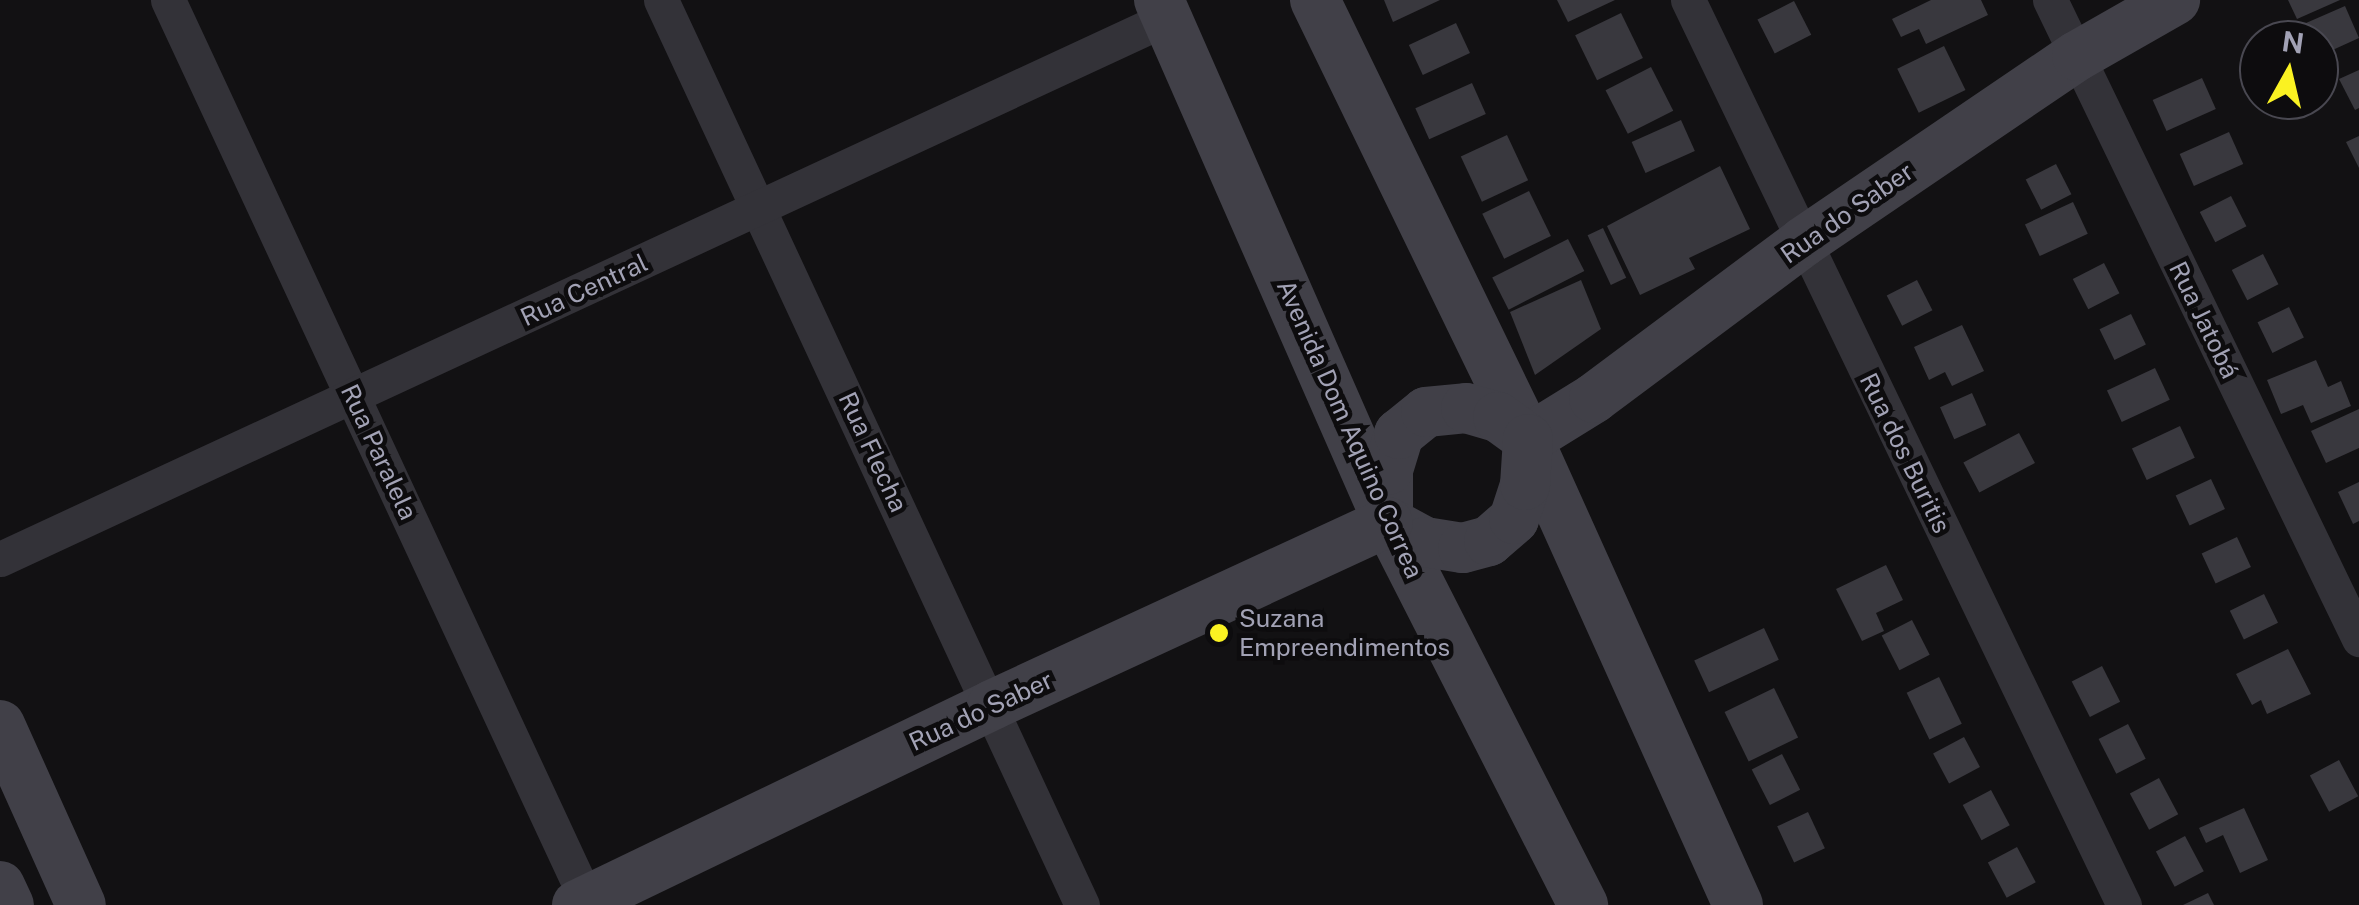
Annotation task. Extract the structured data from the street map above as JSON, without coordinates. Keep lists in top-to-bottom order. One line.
{"streets":{"street":["Rua do Saber","Rua Central","Rua Jatobá","Avenida Dom Aquino Correa","Rua Paralela","Rua Flecha","Rua dos Buritis"]},"crossings":[["Rua do Saber","Rua Jatobá"],["Rua do Saber","Avenida Dom Aquino Correa"],["Rua do Saber","Rua Paralela"],["Rua do Saber","Rua Flecha"],["Rua do Saber","Rua dos Buritis"],["Rua Central","Avenida Dom Aquino Correa"],["Rua Central","Rua Paralela"],["Rua Central","Rua Flecha"]],"places":["Suzana Empreendimentos"],"north":"top"}
